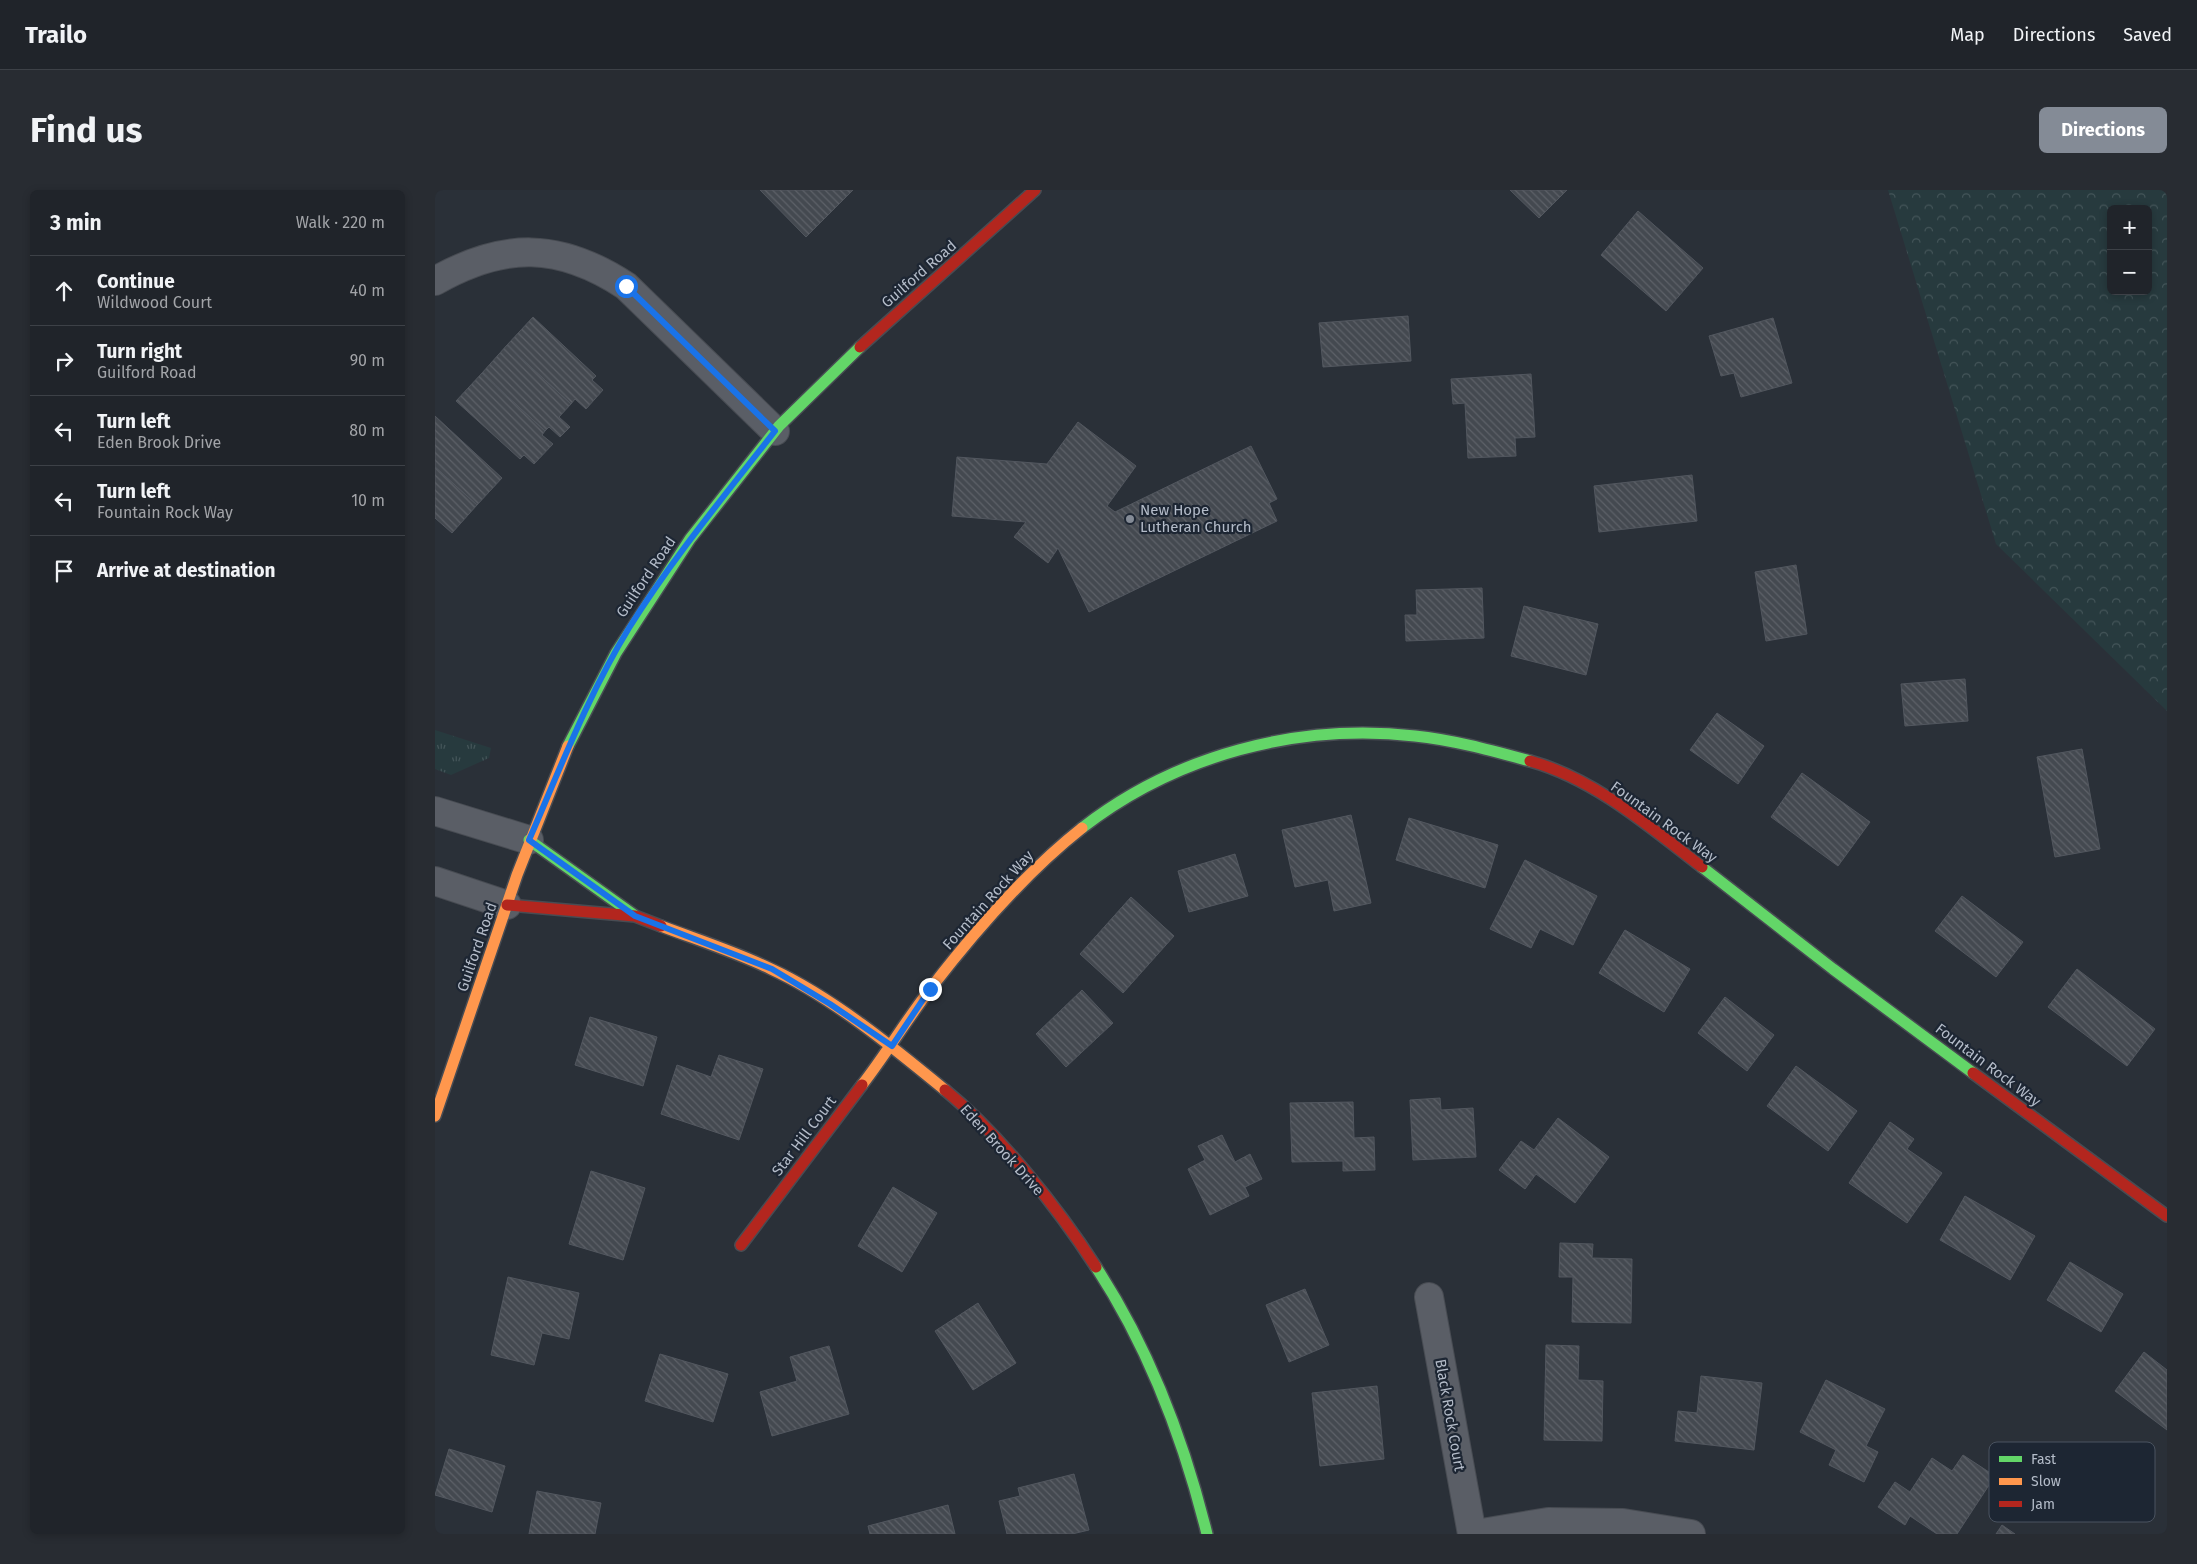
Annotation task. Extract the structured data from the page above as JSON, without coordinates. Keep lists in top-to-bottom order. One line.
{"streets":{"street":["Guilford Road","Fountain Rock Way","Star Hill Court","Eden Brook Drive","Black Rock Court"]},"crossings":[["Guilford Road","Eden Brook Drive"],["Fountain Rock Way","Star Hill Court"],["Fountain Rock Way","Eden Brook Drive"],["Star Hill Court","Eden Brook Drive"]],"places":["New Hope Lutheran Church"],"legend":["Fast","Slow","Jam"],"page":{"header":"Trailo","nav":["Map","Directions","Saved"],"buttons":"Directions","title":"Find us","heading":["3 min","Walk · 220 m"],"map_buttons":["+","−"],"list":[["Continue","Wildwood Court","40 m"],["Turn right","Guilford Road","90 m"],["Turn left","Eden Brook Drive","80 m"],["Turn left","Fountain Rock Way","10 m"],"Arrive at destination"]}}
